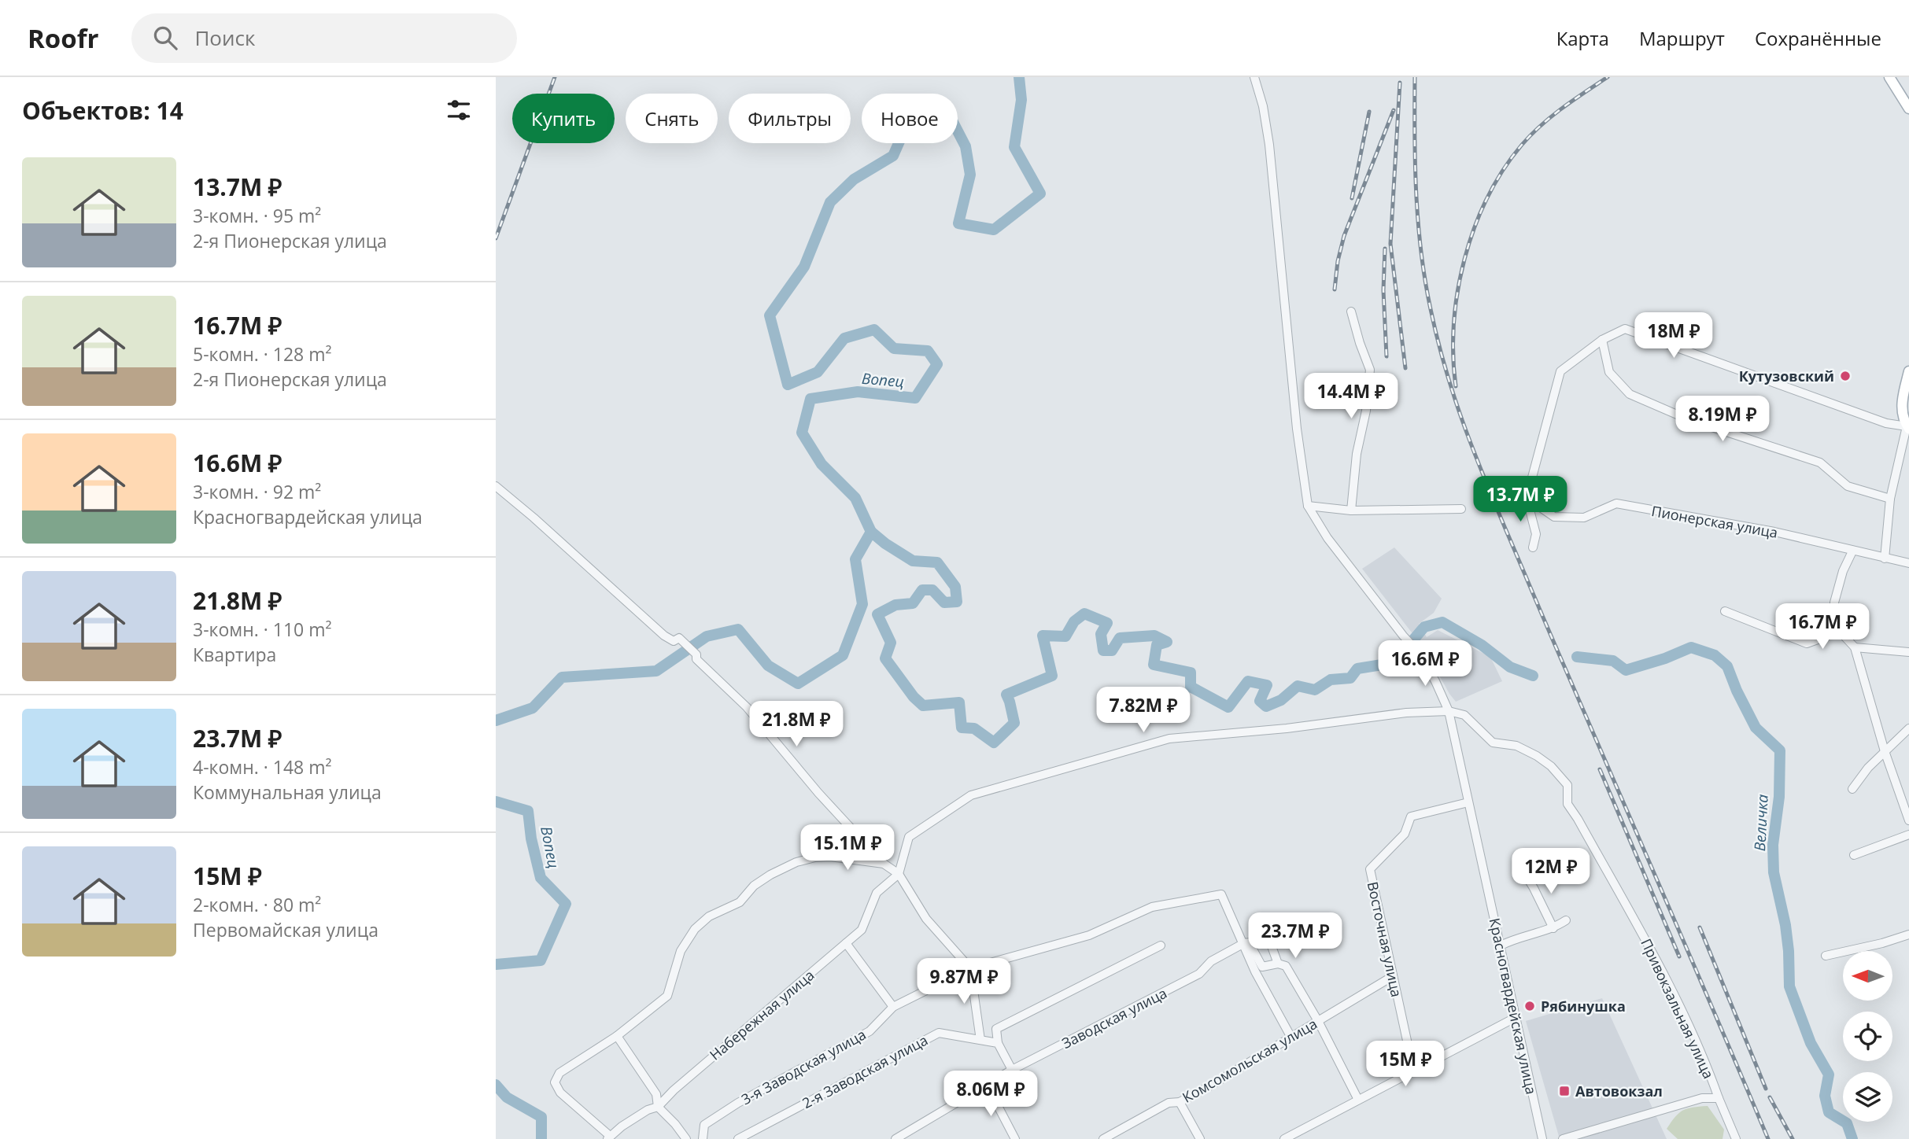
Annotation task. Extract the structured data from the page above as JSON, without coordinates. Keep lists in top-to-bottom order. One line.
{"streets":{"street":["Пионерская улица","Восточная улица","Красногвардейская улица","Привокзальная улица","Набережная улица","Заводская улица","Комсомольская улица","3-я Заводская улица","2-я Заводская улица"]},"crossings":[["Восточная улица","Красногвардейская улица"],["Восточная улица","Комсомольская улица"],["Красногвардейская улица","Привокзальная улица"],["Заводская улица","3-я Заводская улица"]],"water":["Вопец","Величка"],"places":{"other":["Кутузовский","Рябинушка"],"transit":["Автовокзал"]},"north":"left","page":{"header":"Roofr","search":"Поиск","nav":["Карта","Маршрут","Сохранённые"],"heading":"Объектов: 14","chip":["Купить","Снять","Фильтры","Новое"],"list":[{"name":"13.7M ₽","note":"3-комн. · 95 m² · 2-я Пионерская улица"},{"name":"16.7M ₽","note":"5-комн. · 128 m² · 2-я Пионерская улица"},{"name":"16.6M ₽","note":"3-комн. · 92 m² · Красногвардейская улица"},{"name":"21.8M ₽","note":"3-комн. · 110 m² · Квартира"},{"name":"23.7M ₽","note":"4-комн. · 148 m² · Коммунальная улица"},{"name":"15M ₽","note":"2-комн. · 80 m² · Первомайская улица"}],"price":["18M ₽","14.4M ₽","8.19M ₽","13.7M ₽","16.7M ₽","16.6M ₽","7.82M ₽","21.8M ₽","15.1M ₽","12M ₽","23.7M ₽","9.87M ₽","15M ₽","8.06M ₽"]}}
